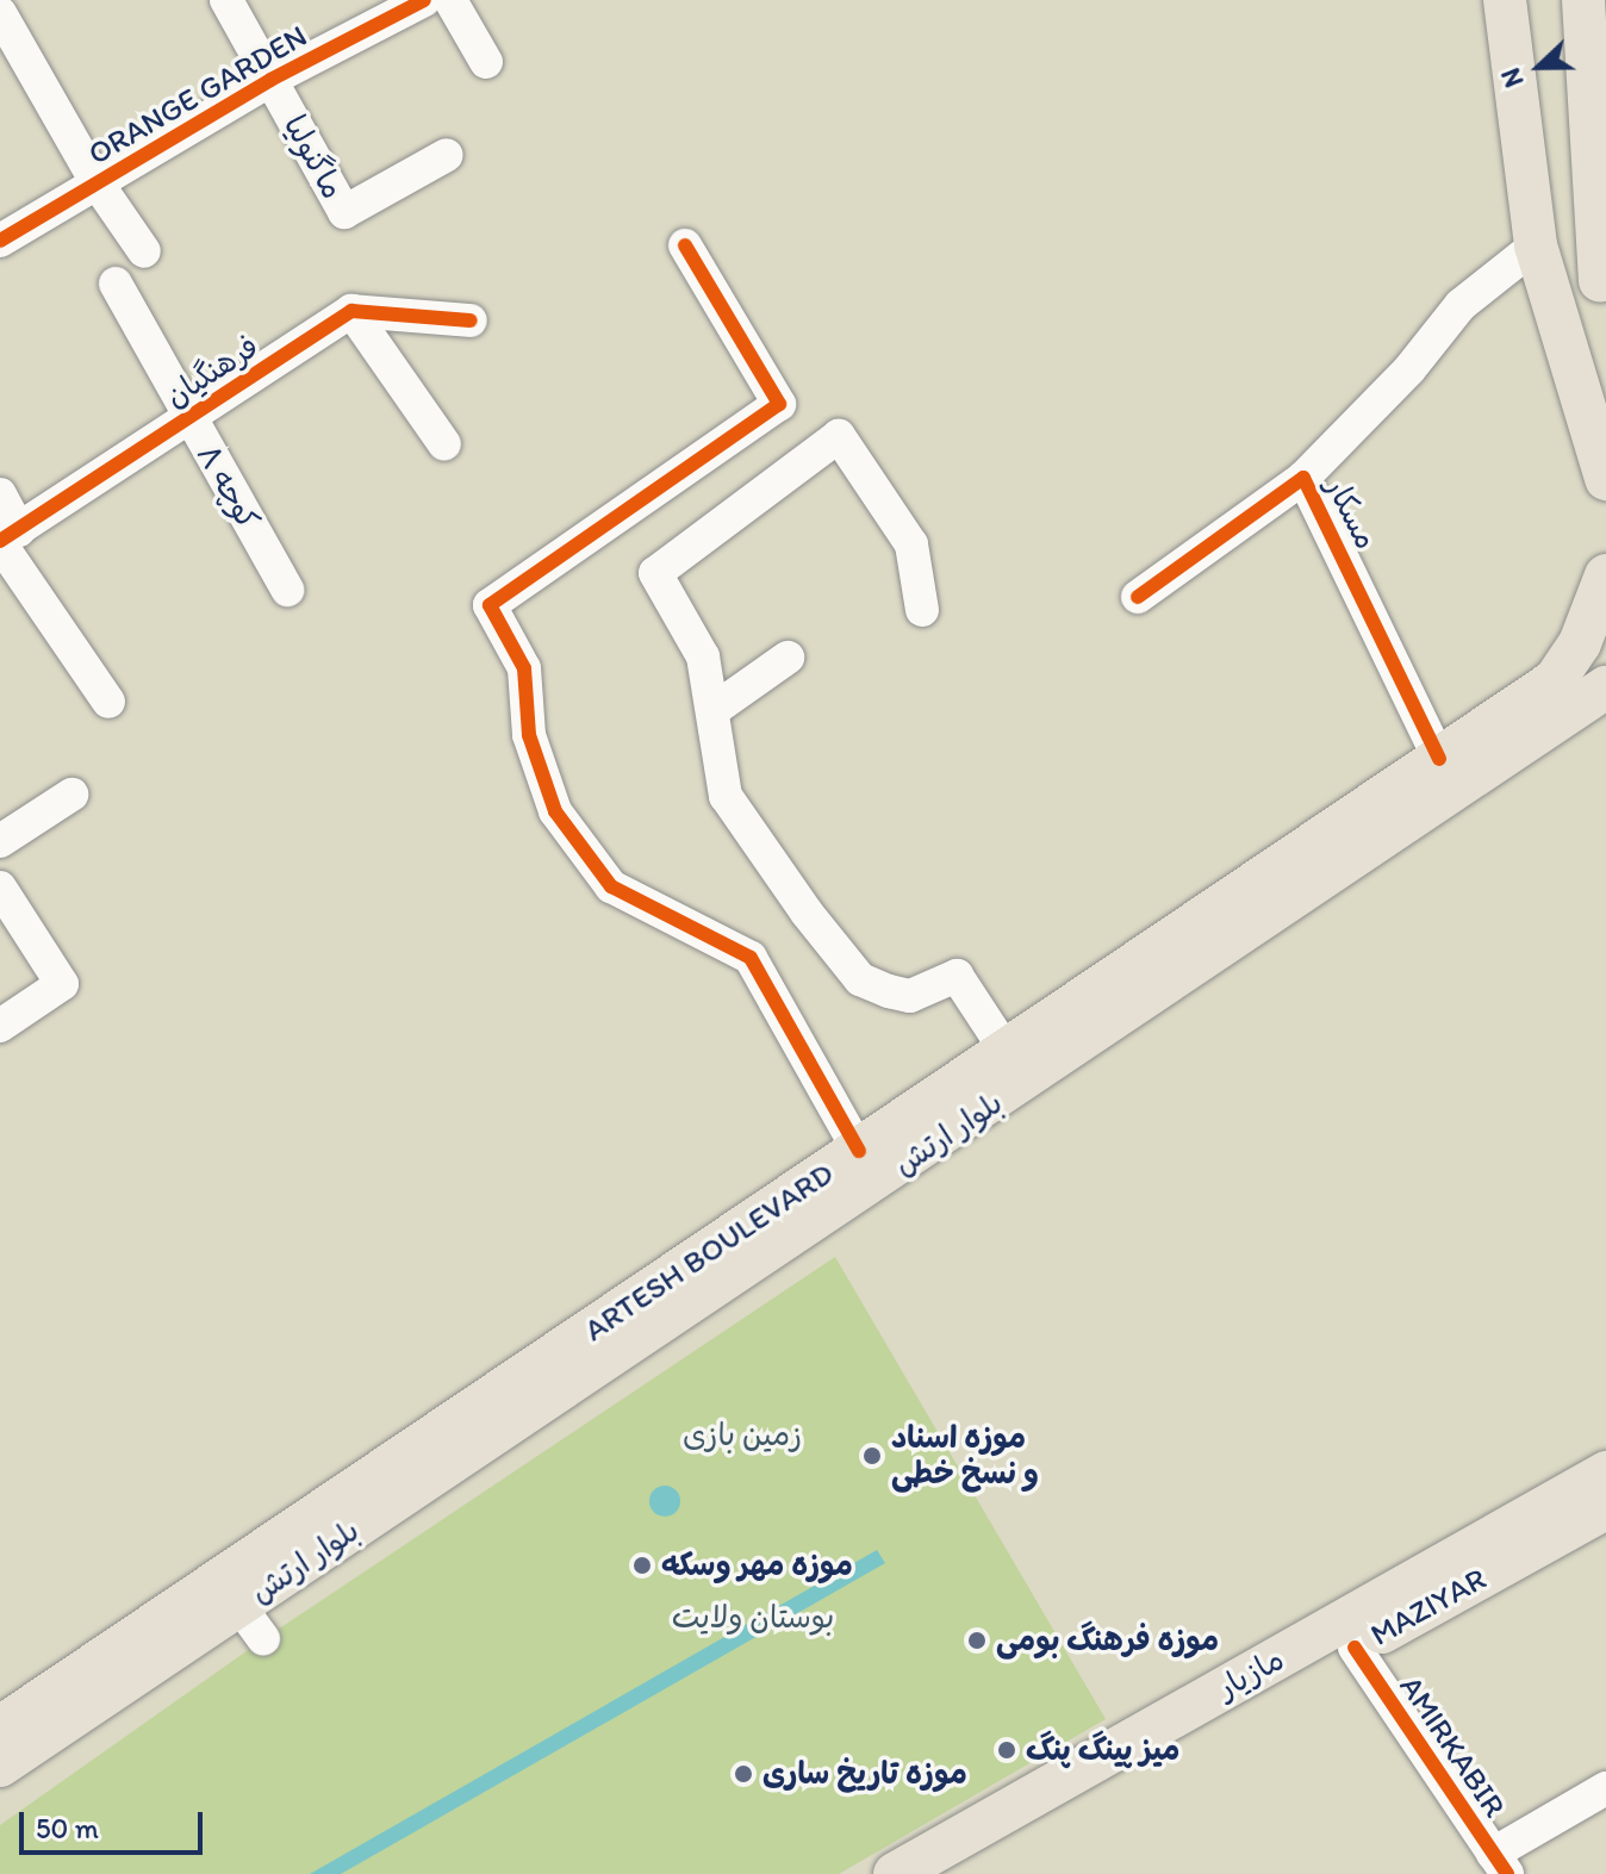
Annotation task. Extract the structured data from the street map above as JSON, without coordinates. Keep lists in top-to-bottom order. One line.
{"streets":{"main road":["بلوار ارتش","ARTESH BOULEVARD","MAZIYAR","مازیار"],"street":["ORANGE GARDEN","ماگنولیا","فرهنگیان","کوچه ۸","مسکار","AMIRKABIR"]},"crossings":[["ORANGE GARDEN","ماگنولیا"],["فرهنگیان","کوچه ۸"],["بلوار ارتش","ARTESH BOULEVARD"],["MAZIYAR","مازیار"],["MAZIYAR","AMIRKABIR"]],"parks":["زمین بازی","بوستان ولایت"],"places":["موزه اسناد و نسخ خطی","موزه مهر وسکه","موزه فرهنگ بومی","میز پینگ پنگ","موزه تاریخ ساری"],"scale_bar":"50 m","north":"left"}
